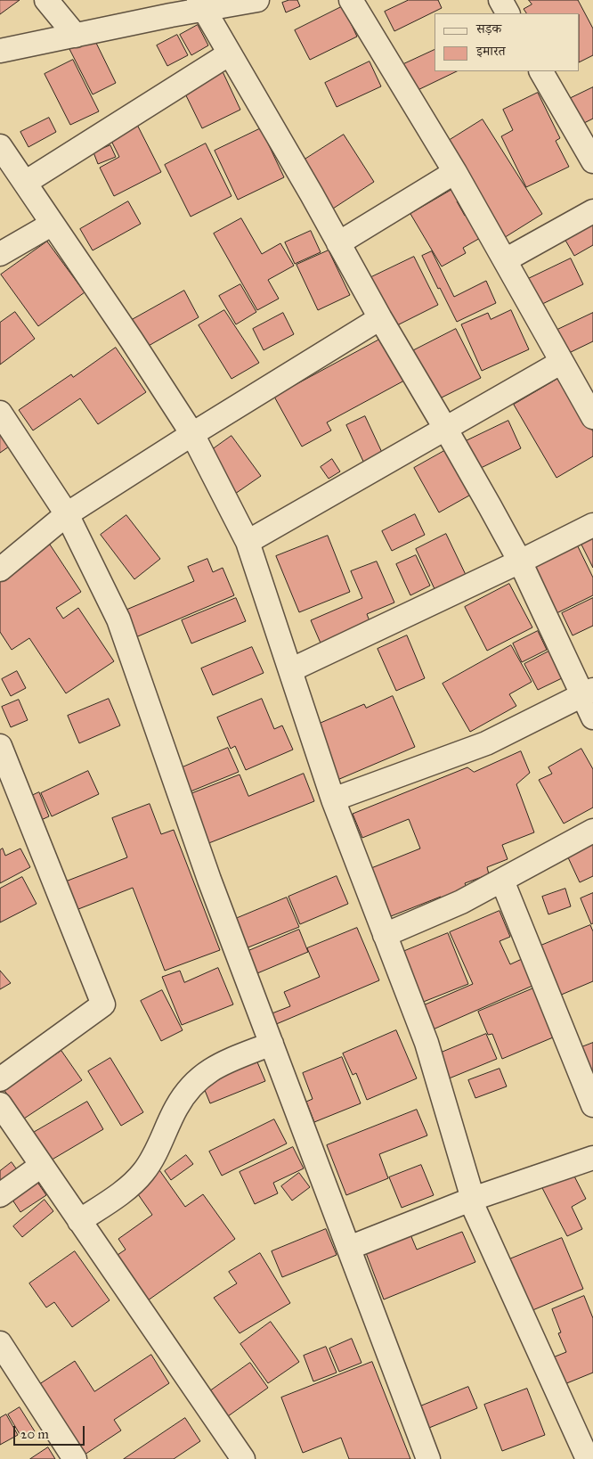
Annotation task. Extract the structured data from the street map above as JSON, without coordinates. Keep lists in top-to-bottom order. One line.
{"legend":["सड़क","इमारत"],"scale_bar":"20 m"}
